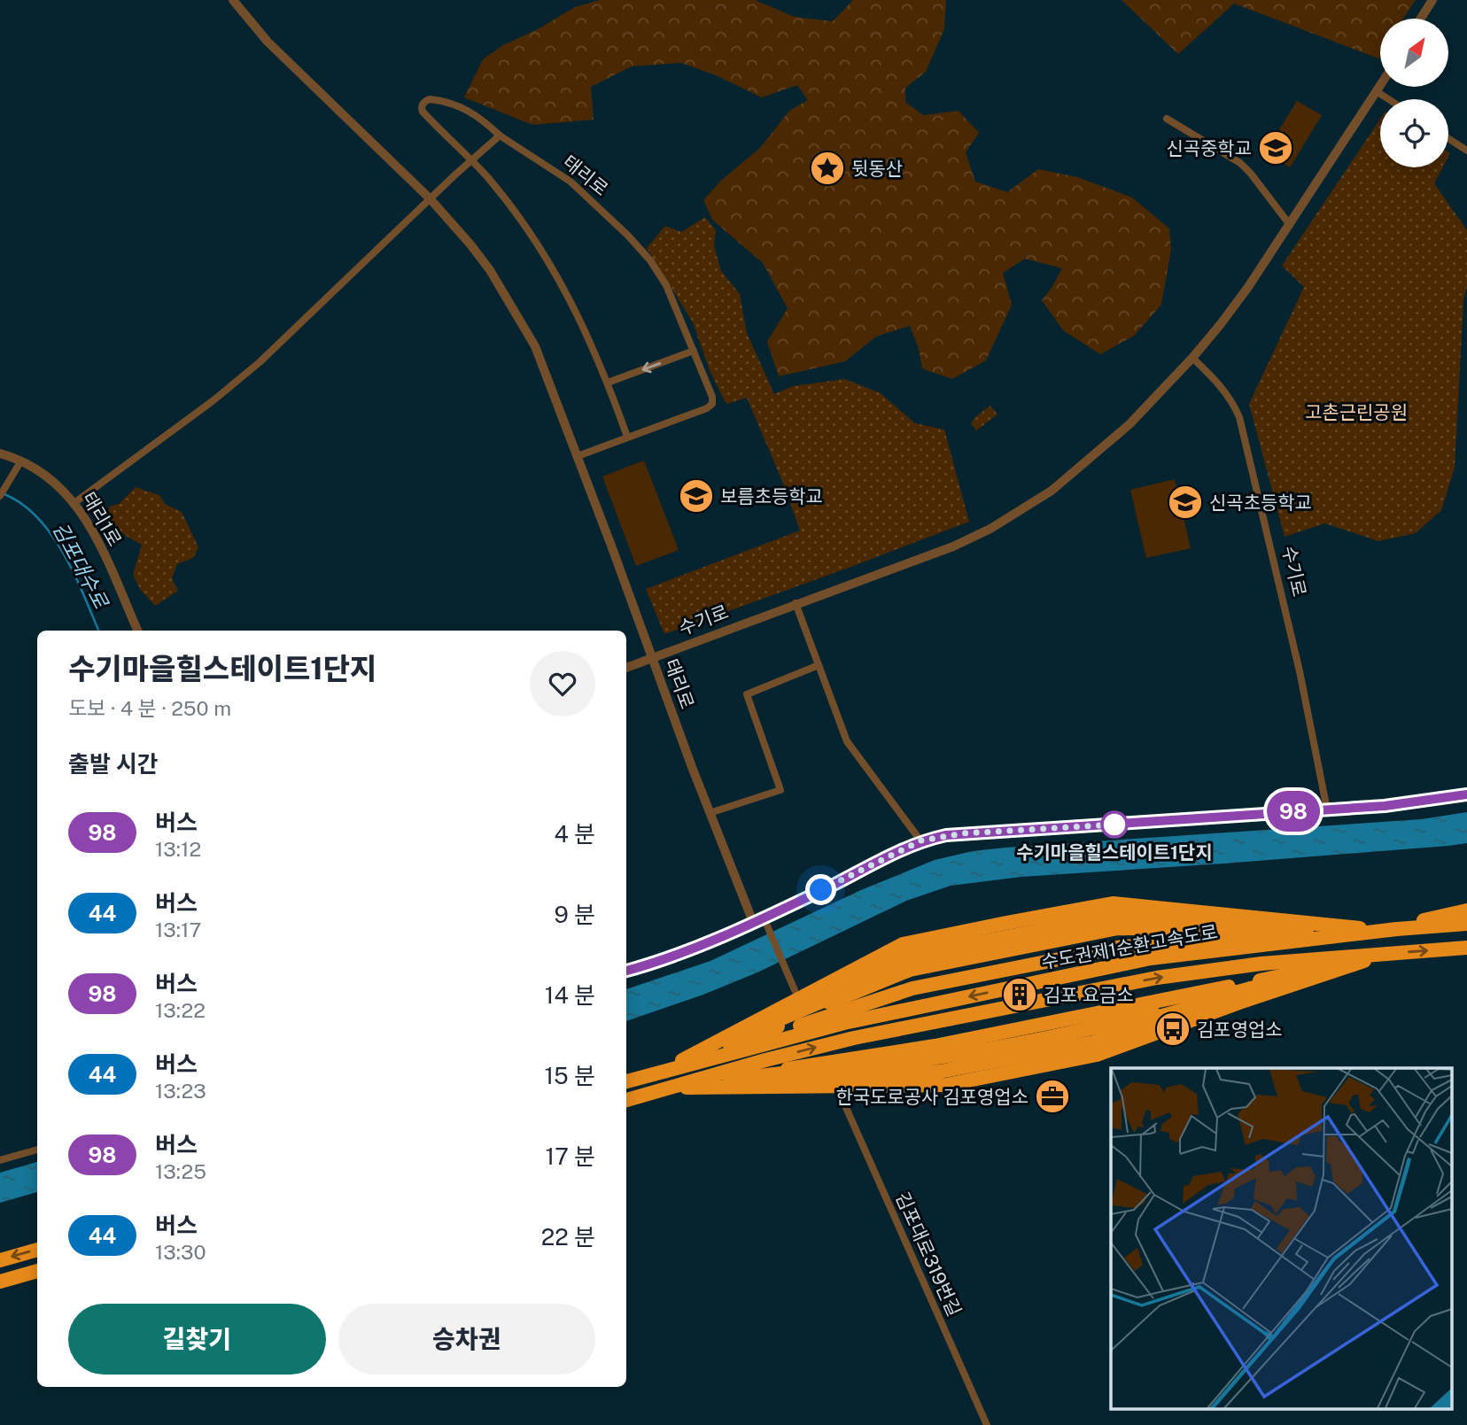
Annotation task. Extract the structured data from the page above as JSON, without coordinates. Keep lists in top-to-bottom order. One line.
{"streets":{"highway":["수도권제1순환고속도로"],"street":["태리로","태리1로","수기로","김포대로319번길"]},"crossings":[["태리로","수기로"]],"water":["김포대수로"],"parks":["고촌근린공원"],"places":{"school or university":["신곡중학교","보름초등학교","신곡초등학교"],"place":["뒷동산"],"other":["수기마을힐스테이트1단지"],"building":["김포 요금소"],"bus stop":["김포영업소"],"office":["한국도로공사 김포영업소"]},"lines":["bus line 98"],"north":"top right","page":{"on_map":"98","heading":[["수기마을힐스테이트1단지","도보 · 4 분 · 250 m"],"출발 시간"],"list":[{"mark":"98","name":"버스","note":"13:12","value":"4 분"},{"mark":"44","name":"버스","note":"13:17","value":"9 분"},{"mark":"98","name":"버스","note":"13:22","value":"14 분"},{"mark":"44","name":"버스","note":"13:23","value":"15 분"},{"mark":"98","name":"버스","note":"13:25","value":"17 분"},{"mark":"44","name":"버스","note":"13:30","value":"22 분"}],"buttons":["길찾기","승차권"]}}
